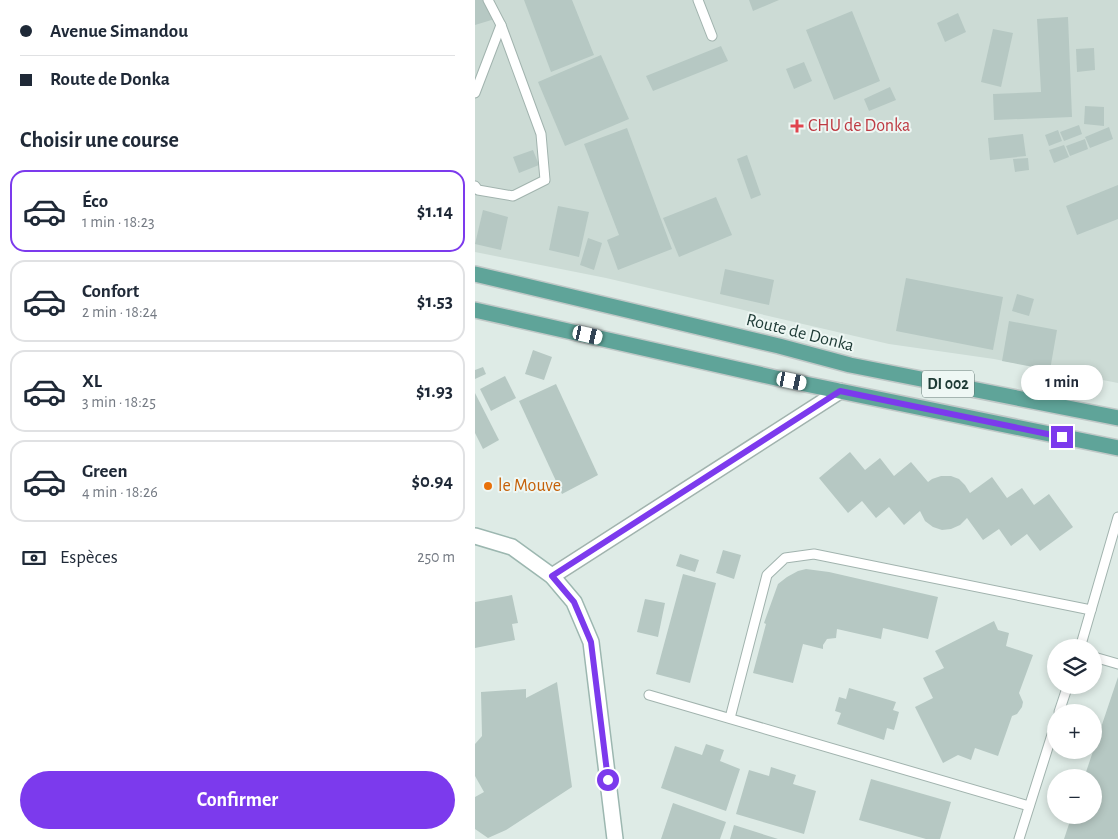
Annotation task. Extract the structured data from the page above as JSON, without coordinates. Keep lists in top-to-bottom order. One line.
{"streets":{"main road":["Route de Donka","DI 002"]},"places":{"health":["CHU de Donka"],"other":["le Mouve"]},"page":{"banner":["Avenue Simandou","Route de Donka"],"heading":"Choisir une course","list":[{"name":"Éco","note":"1 min · 18:23","value":"$1.14"},{"name":"Confort","note":"2 min · 18:24","value":"$1.53"},{"name":"XL","note":"3 min · 18:25","value":"$1.93"},{"name":"Green","note":"4 min · 18:26","value":"$0.94"}],"bubble":"1 min","pay":["Espèces","250 m"],"map_buttons":["+","−"],"buttons":"Confirmer"}}
